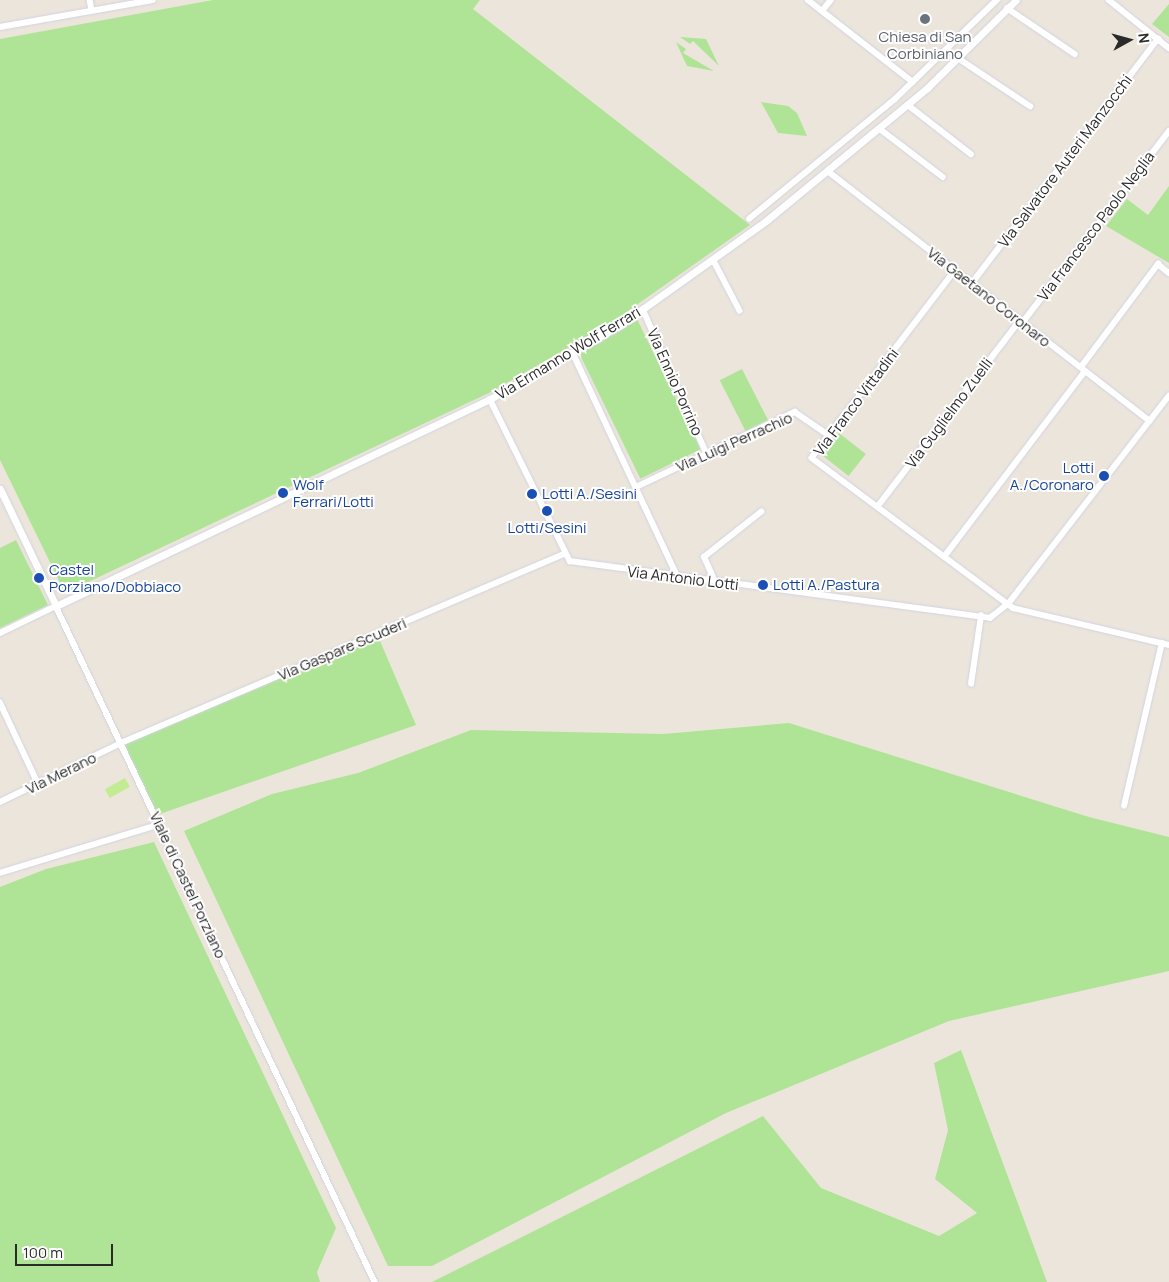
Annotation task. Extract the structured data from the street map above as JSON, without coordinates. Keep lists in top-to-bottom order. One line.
{"streets":{"street":["Via Salvatore Auteri Manzocchi","Via Francesco Paolo Neglia","Via Gaetano Coronaro","Via Ermanno Wolf Ferrari","Via Ennio Porrino","Via Franco Vittadini","Via Guglielmo Zuelli","Via Luigi Perrachio","Via Antonio Lotti","Via Gaspare Scuderi","Via Merano","Viale di Castel Porziano"]},"crossings":[["Via Salvatore Auteri Manzocchi","Via Gaetano Coronaro"],["Via Francesco Paolo Neglia","Via Gaetano Coronaro"],["Via Francesco Paolo Neglia","Via Guglielmo Zuelli"],["Via Gaetano Coronaro","Via Ermanno Wolf Ferrari"],["Via Gaetano Coronaro","Via Franco Vittadini"],["Via Gaetano Coronaro","Via Guglielmo Zuelli"],["Via Gaetano Coronaro","Via Antonio Lotti"],["Via Ermanno Wolf Ferrari","Via Ennio Porrino"],["Via Ermanno Wolf Ferrari","Viale di Castel Porziano"],["Via Ennio Porrino","Via Luigi Perrachio"],["Via Franco Vittadini","Via Guglielmo Zuelli"],["Via Franco Vittadini","Via Luigi Perrachio"],["Via Franco Vittadini","Via Antonio Lotti"],["Via Antonio Lotti","Via Gaspare Scuderi"],["Via Gaspare Scuderi","Via Merano"],["Via Gaspare Scuderi","Viale di Castel Porziano"],["Via Merano","Viale di Castel Porziano"]],"places":["Chiesa di San Corbiniano","Lotti A./Coronaro","Wolf Ferrari/Lotti","Lotti A./Sesini","Lotti/Sesini","Castel Porziano/Dobbiaco","Lotti A./Pastura"],"scale_bar":"100 m","north":"right"}
